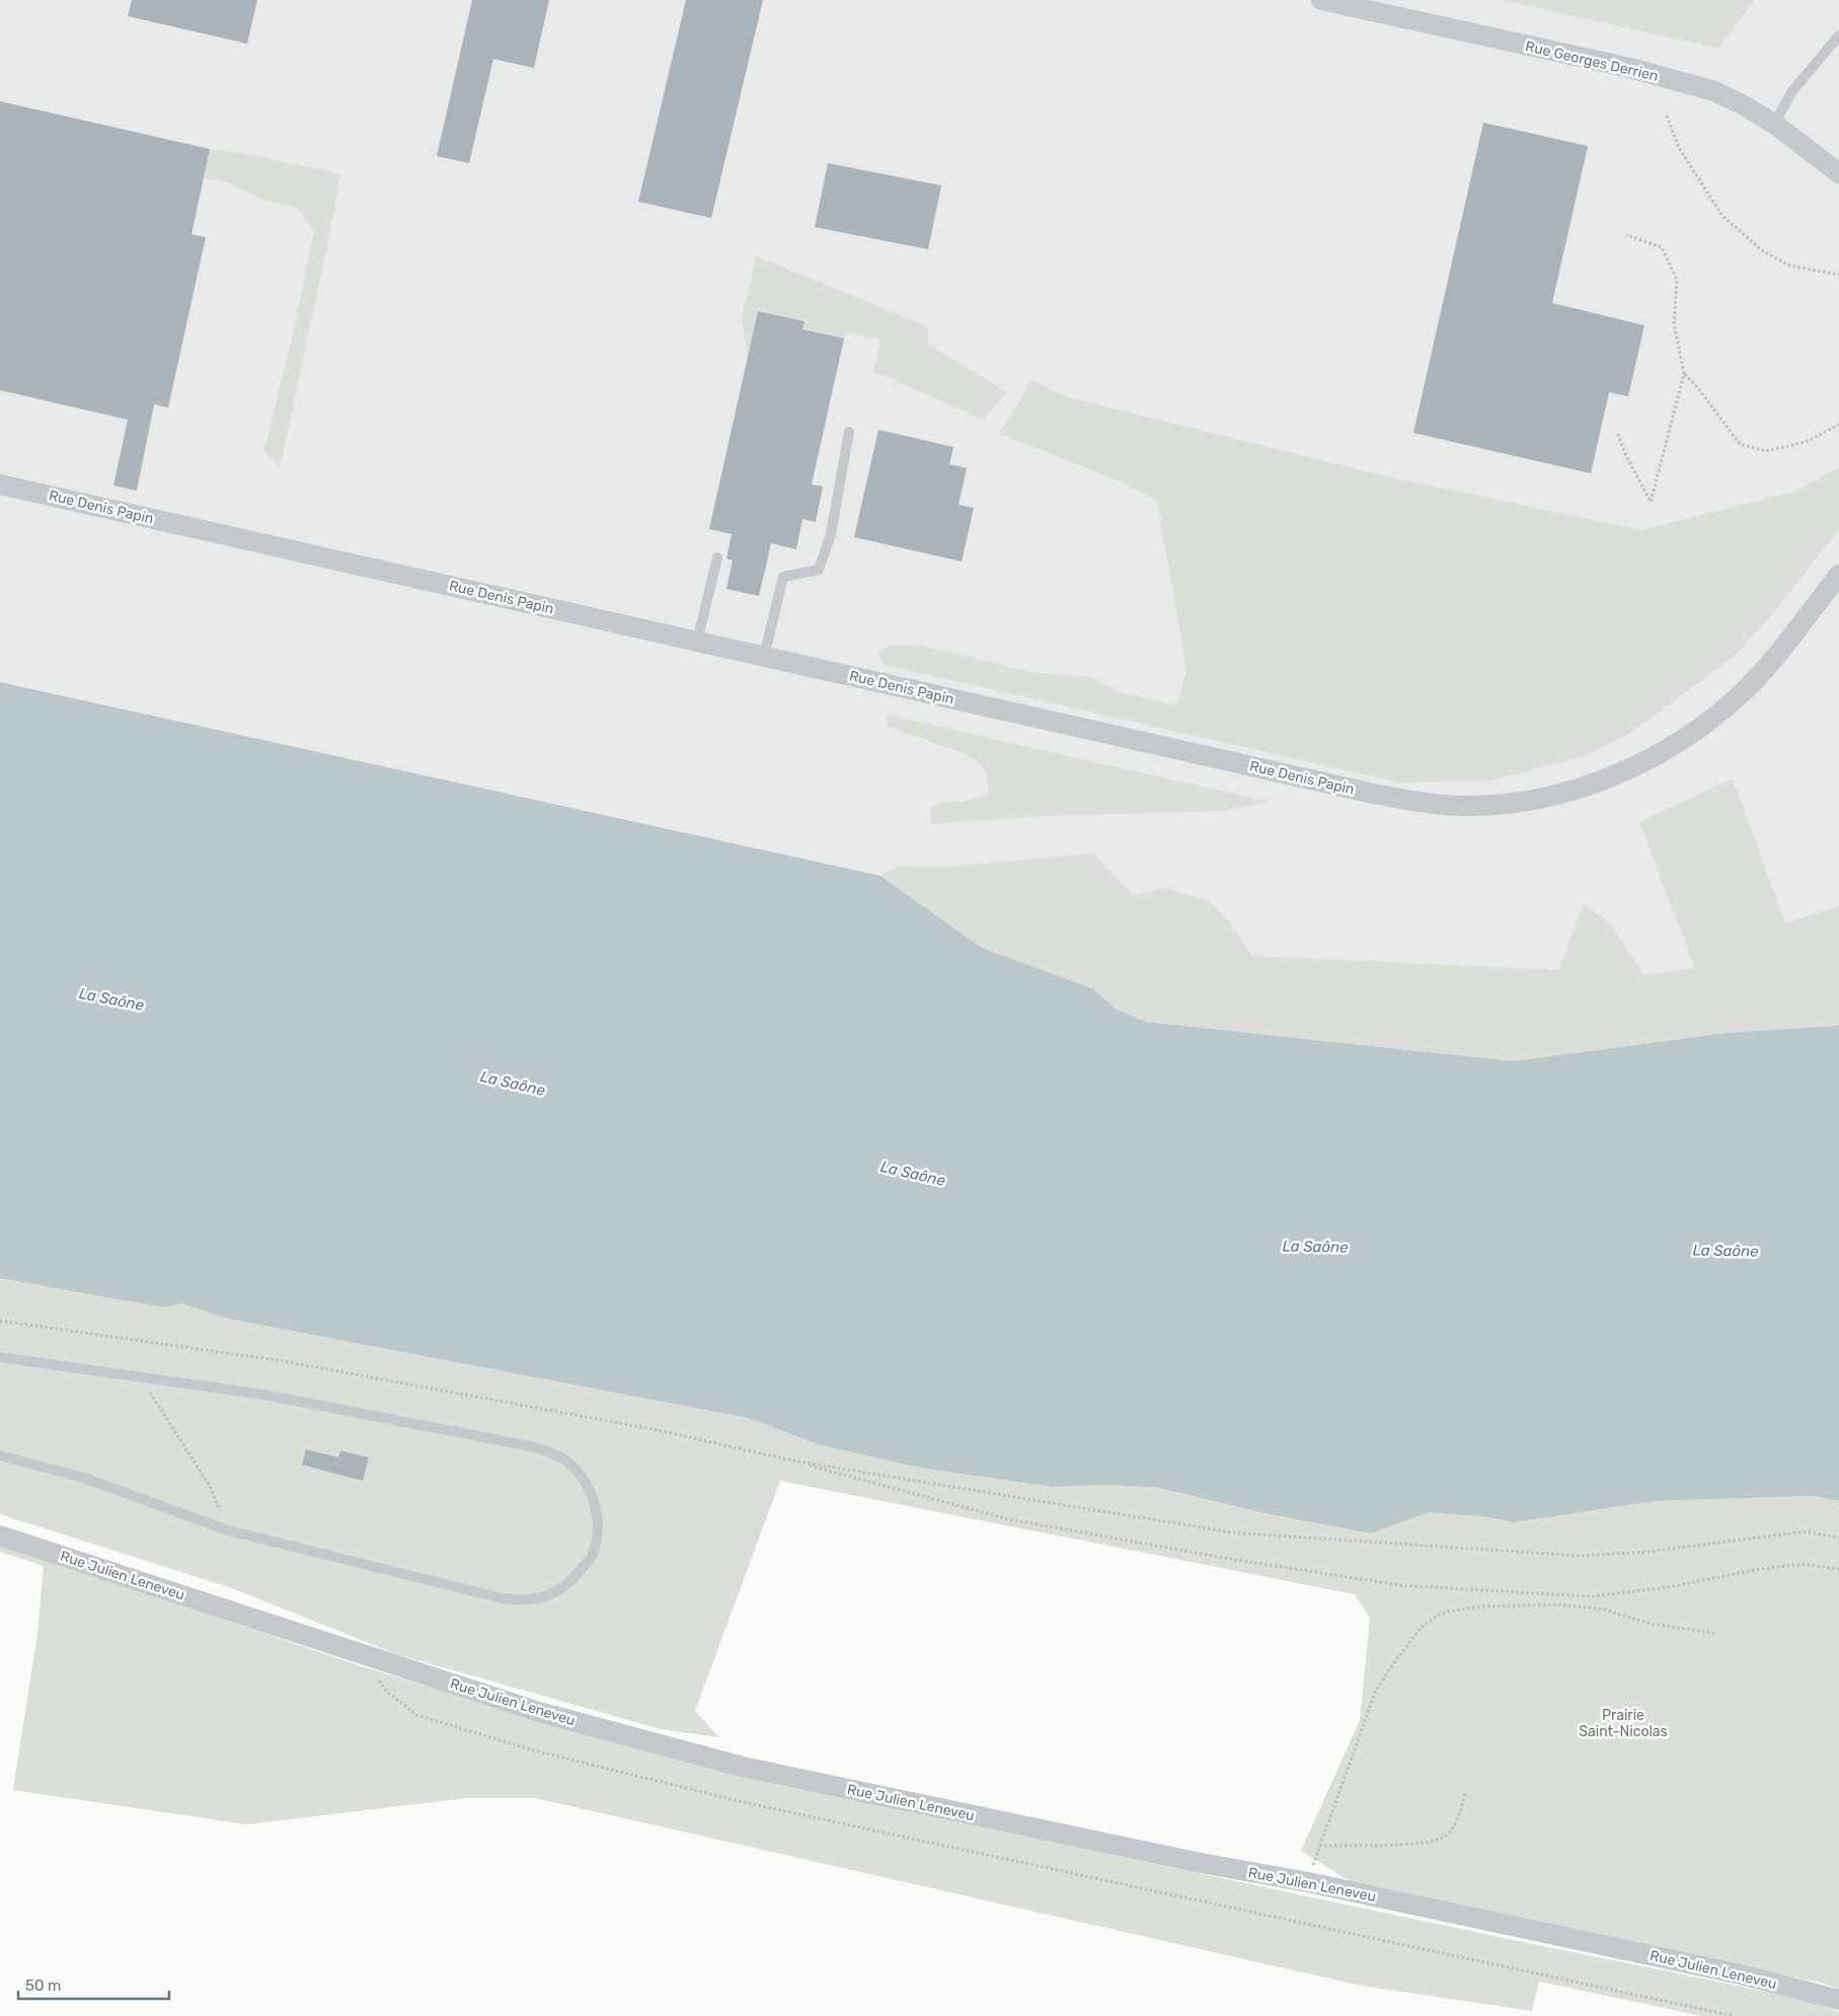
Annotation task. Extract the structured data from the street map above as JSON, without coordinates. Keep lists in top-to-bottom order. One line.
{"streets":{"street":["Rue Georges Derrien","Rue Denis Papin","Rue Julien Leneveu"]},"water":["La Saône"],"parks":["Prairie Saint-Nicolas"],"scale_bar":"50 m"}
